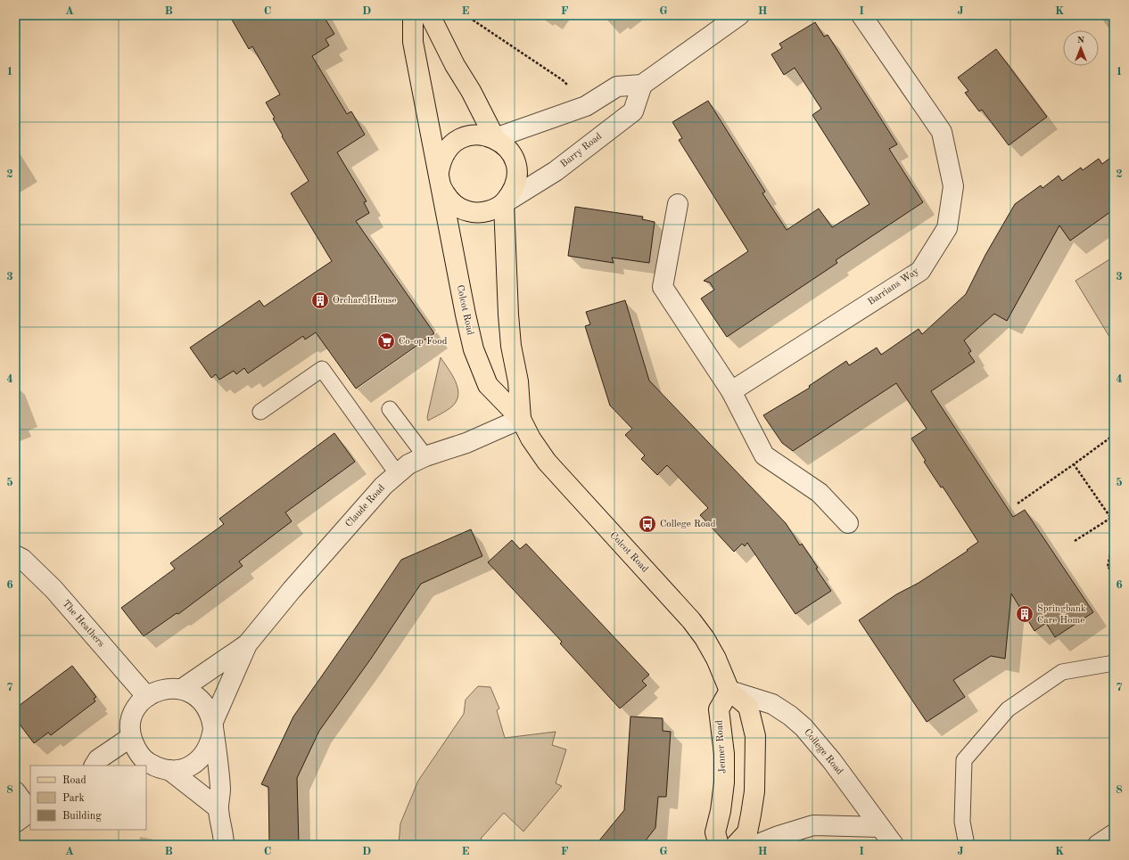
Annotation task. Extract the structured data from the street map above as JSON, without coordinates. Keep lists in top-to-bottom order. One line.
{"streets":{"main road":["Colcot Road","Jenner Road"],"street":["Barry Road","Barrians Way","Claude Road","The Heathers","College Road"]},"crossings":[["Barry Road","Colcot Road"],["Colcot Road","Claude Road"],["Colcot Road","Jenner Road"],["Colcot Road","College Road"],["Claude Road","The Heathers"],["Jenner Road","College Road"]],"places":{"building":["Orchard House","Springbank Care Home"],"supermarket":["Co-op Food"],"bus stop":["College Road"]},"legend":["Road","Park","Building"],"north":"top","grid":{"columns":["A","B","C","D","E","F","G","H","I","J","K"],"rows":["1","2","3","4","5","6","7","8"]}}
